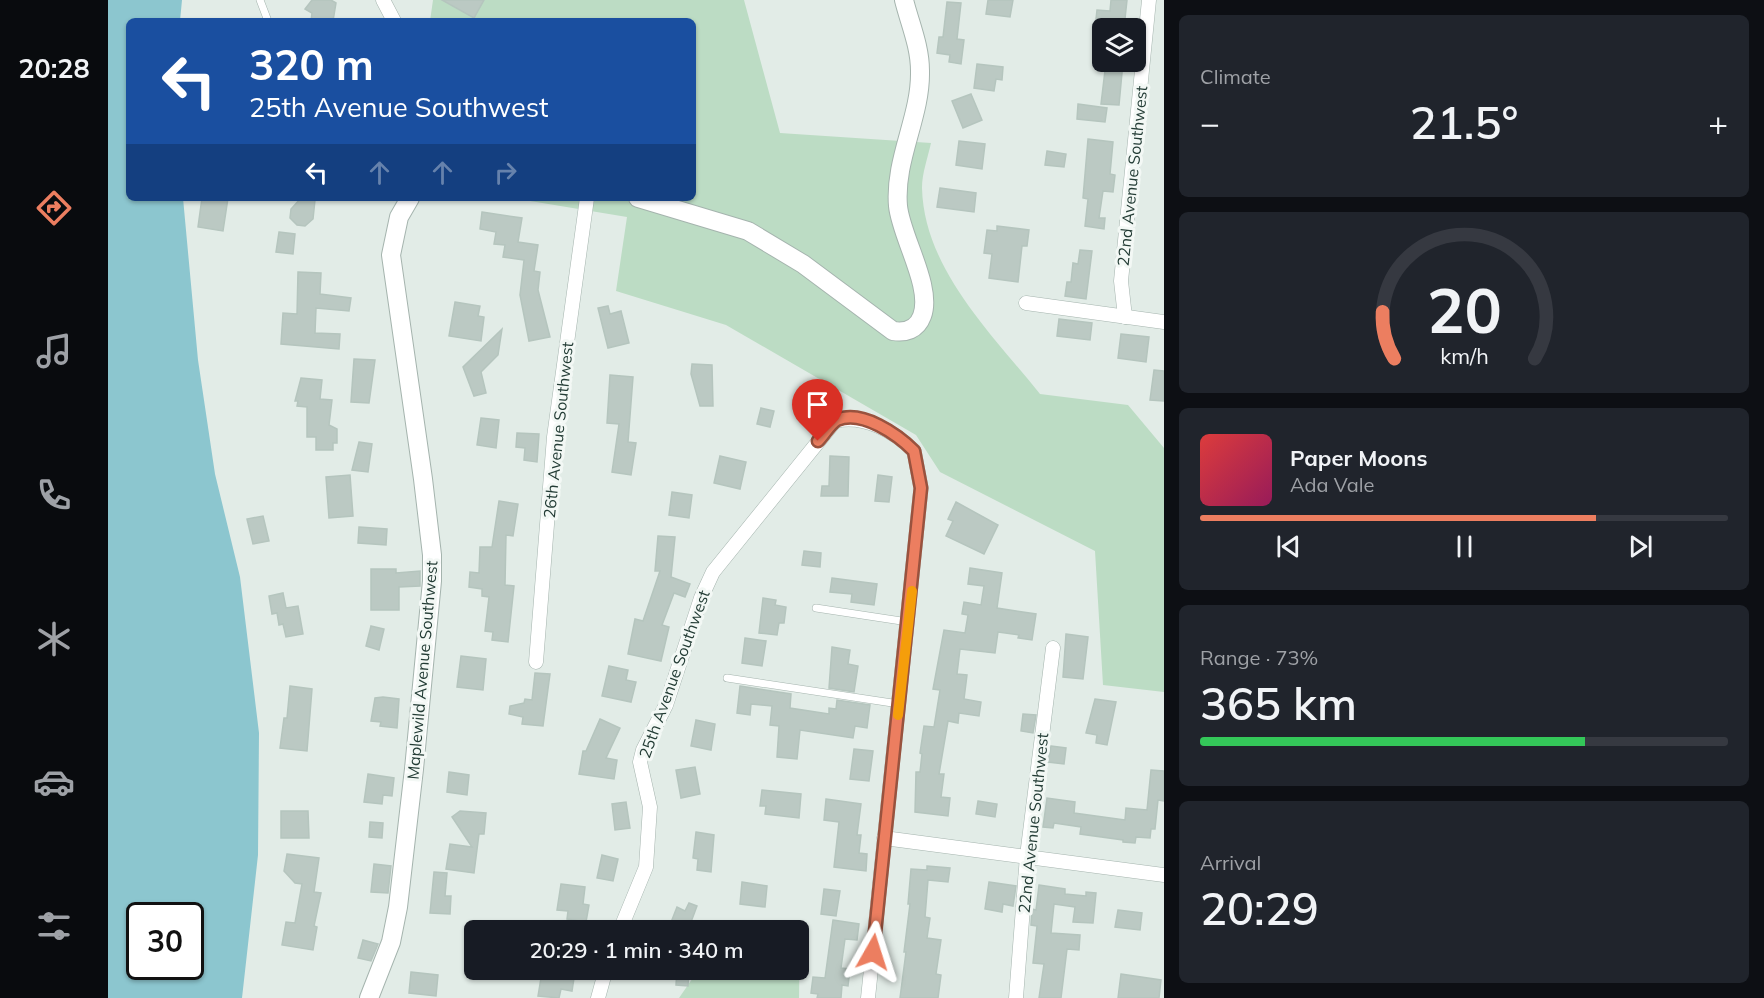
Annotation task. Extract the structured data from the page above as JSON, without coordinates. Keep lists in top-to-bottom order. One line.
{"streets":{"street":["22nd Avenue Southwest","26th Avenue Southwest","Maplewild Avenue Southwest","25th Avenue Southwest"]},"page":{"tabs":"20:28","tile":["Climate",["Range · 73%","365 km"],["Arrival","20:29"]],"turn":["320 m","25th Avenue Southwest"],"heat":["−","21.5°","+"],"song":["Paper Moons","Ada Vale"],"limit":"30","trip":"20:29 · 1 min · 340 m","gauge":["20","km/h"]}}
